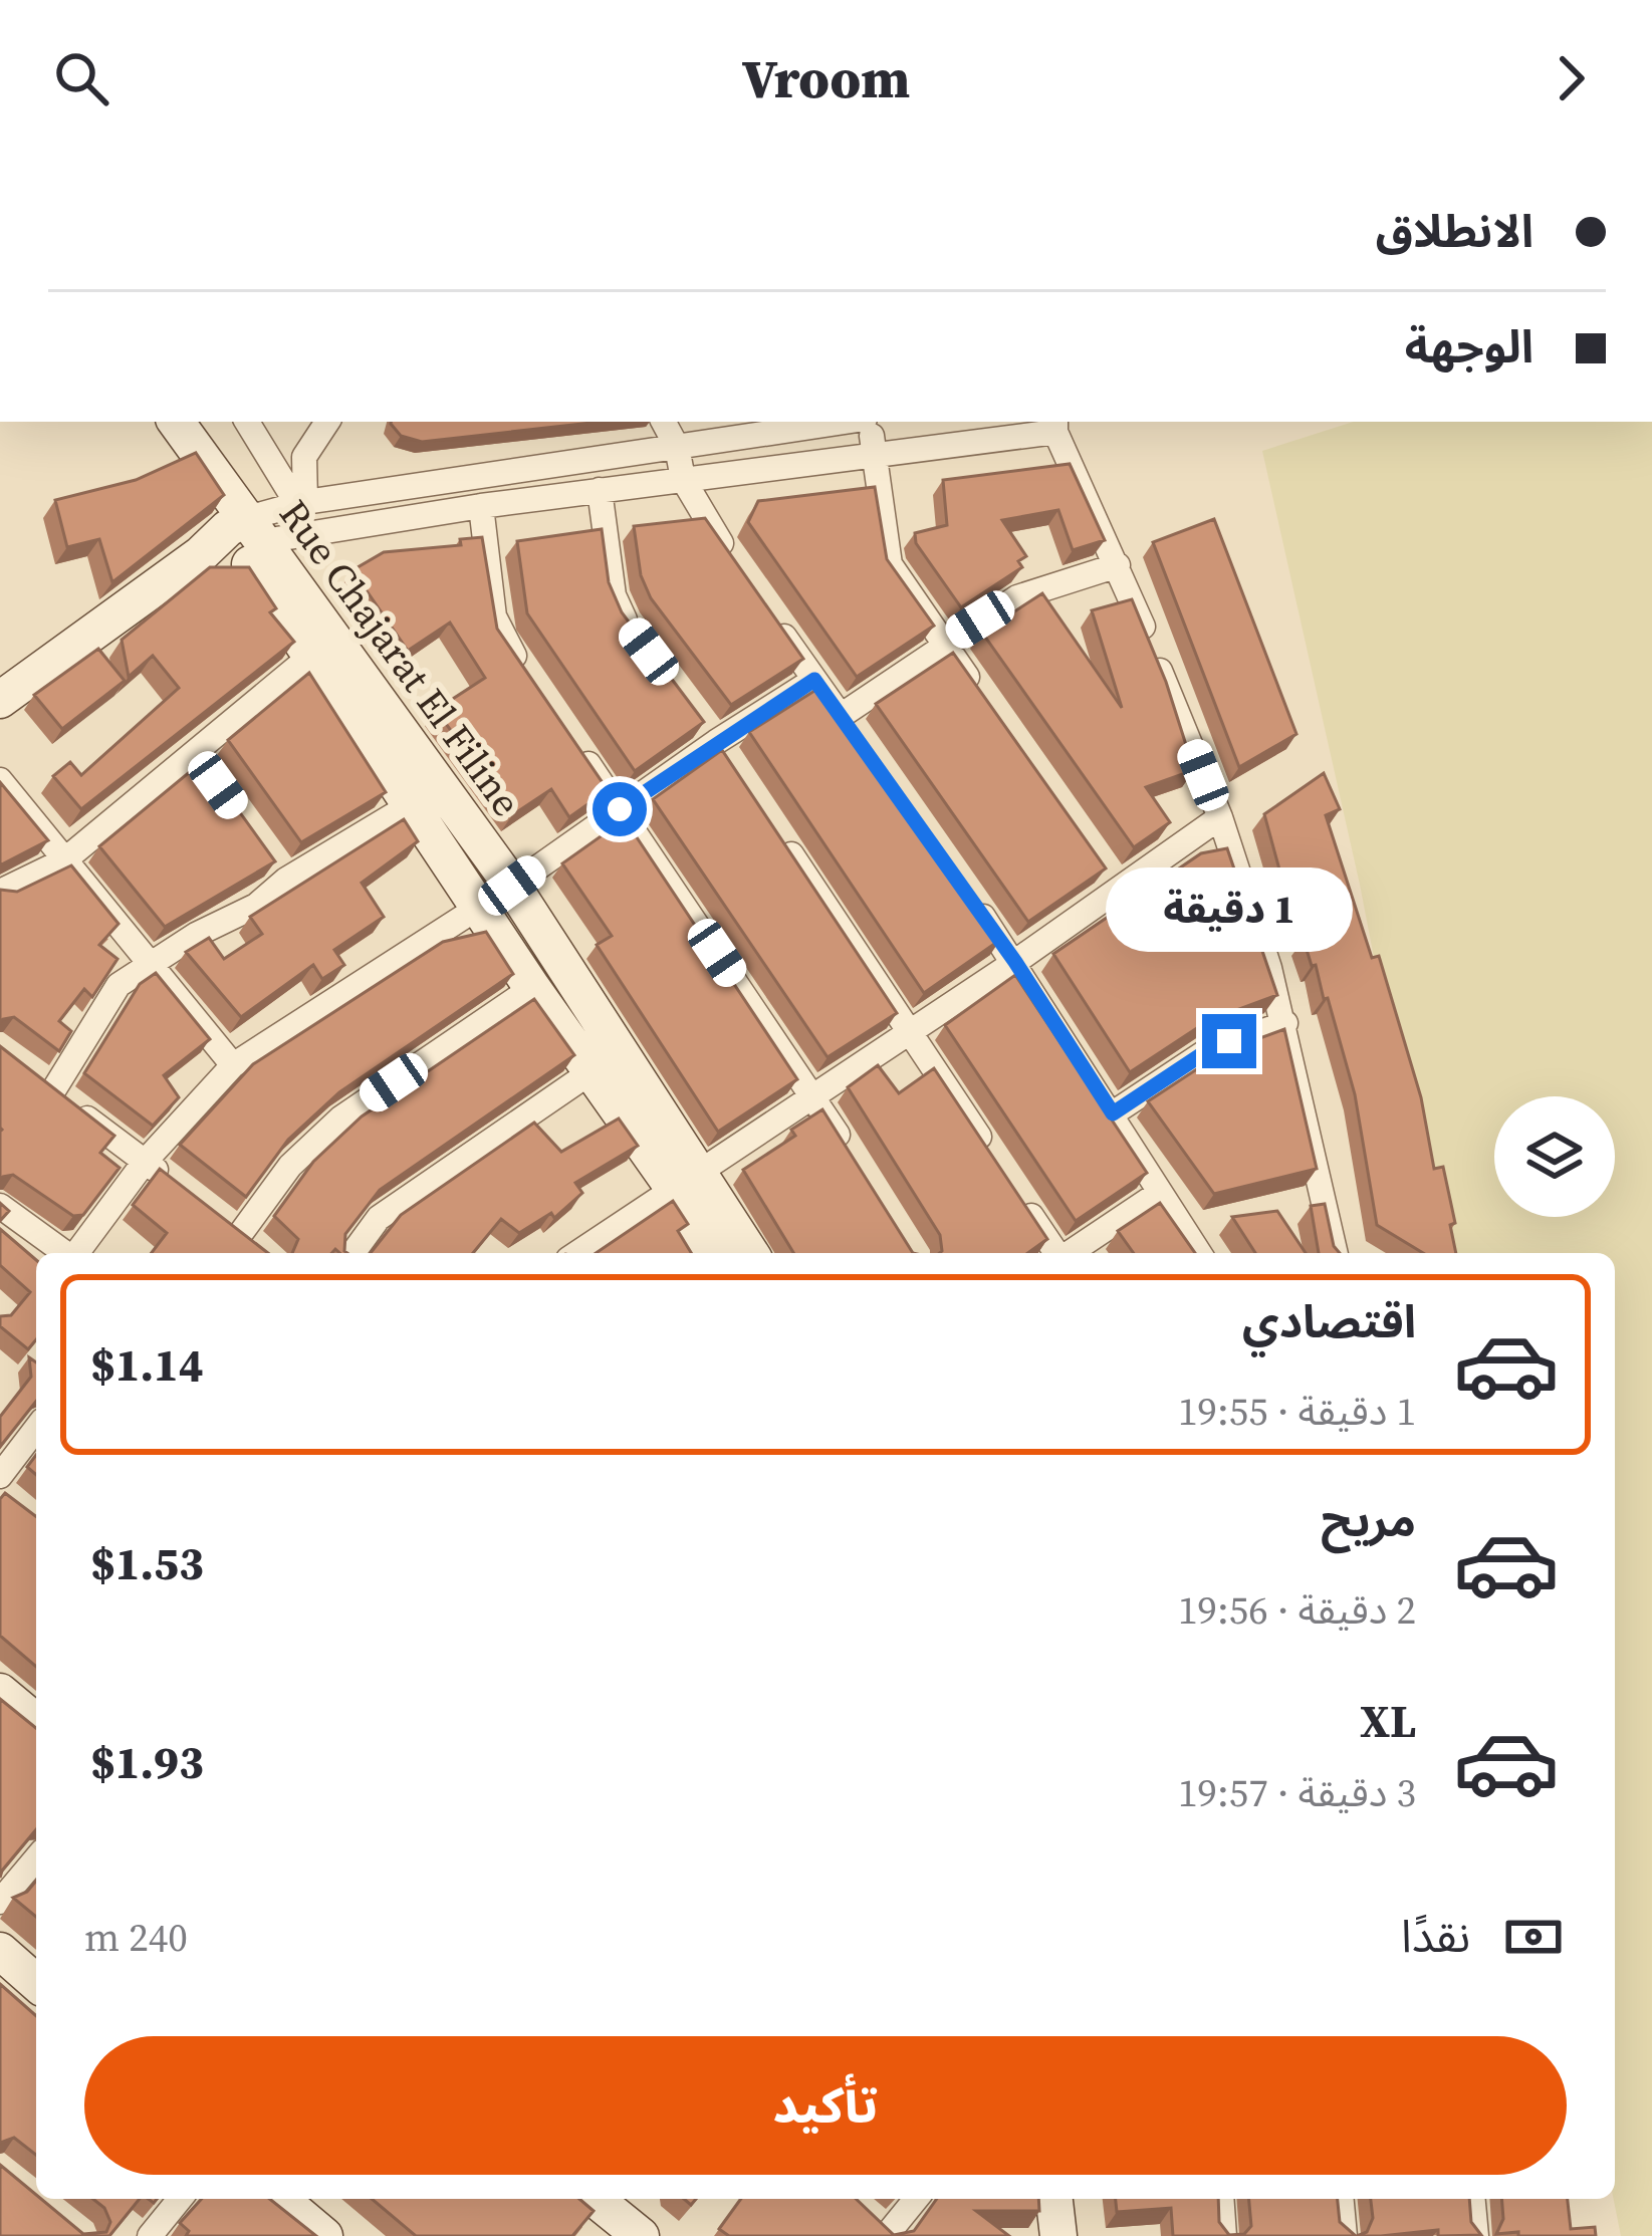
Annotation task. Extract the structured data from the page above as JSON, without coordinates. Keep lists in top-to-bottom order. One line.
{"streets":{"street":["Rue Chajarat El Filine"]},"page":{"header":"Vroom","banner":["الانطلاق","الوجهة"],"bubble":"1 دقيقة","list":[{"name":"اقتصادي","note":"1 دقيقة · 19:55","value":"$1.14"},{"name":"مريح","note":"2 دقيقة · 19:56","value":"$1.53"},{"name":"XL","note":"3 دقيقة · 19:57","value":"$1.93"}],"pay":["نقدًا","240 m"],"buttons":"تأكيد"}}
